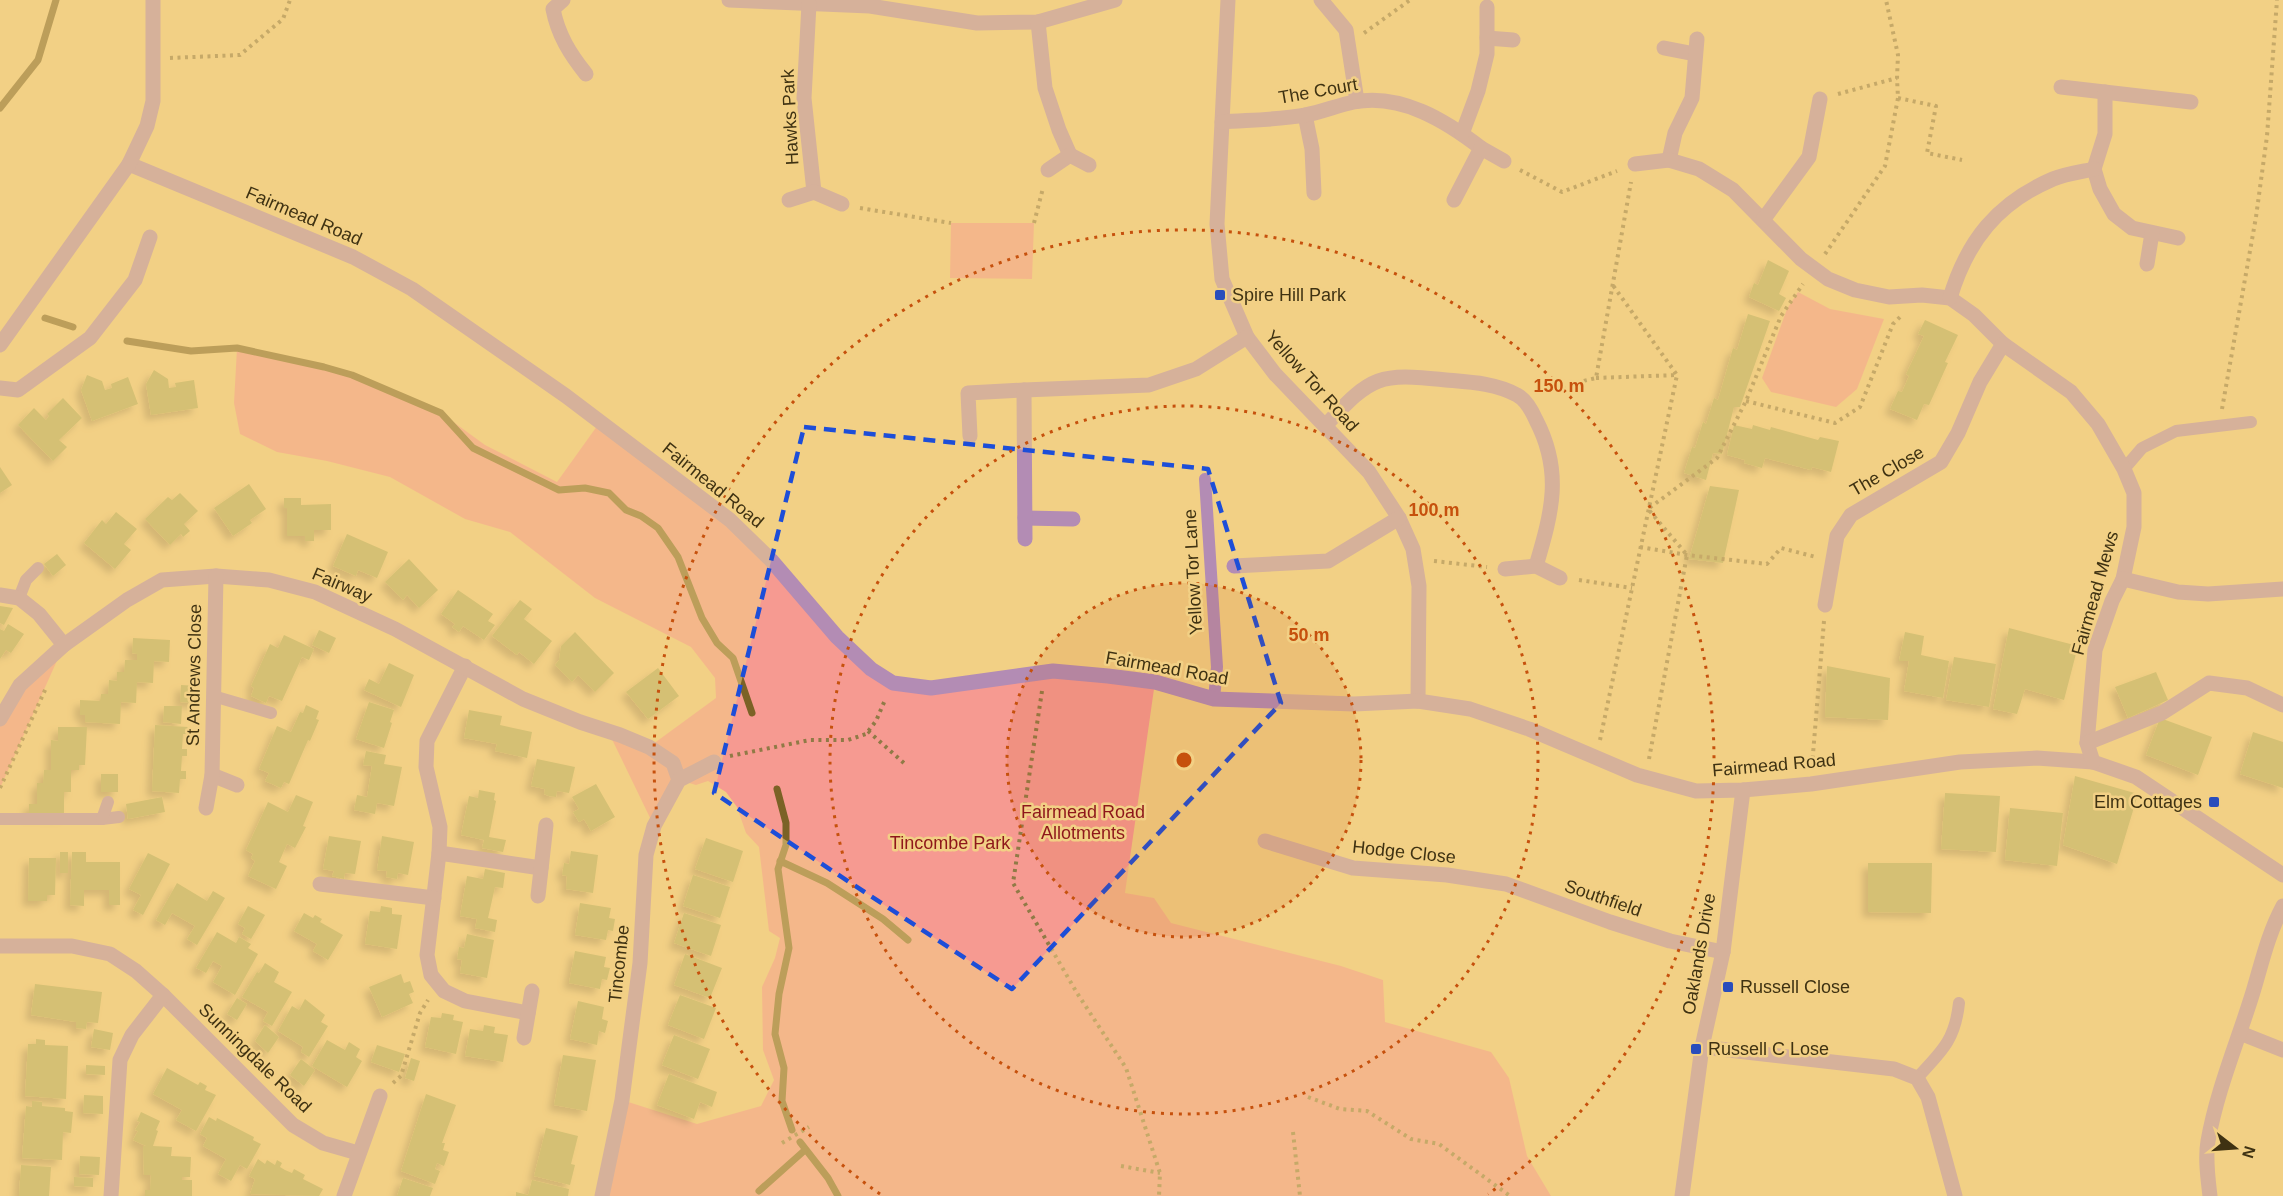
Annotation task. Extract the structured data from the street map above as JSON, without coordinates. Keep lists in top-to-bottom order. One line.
{"streets":{"street":["The Court","Hawks Park","Fairmead Road","Yellow Tor Road","The Close","Fairway","Fairmead Mews","St Andrews Close","Hodge Close","Southfield","Oaklands Drive","Tincombe","Sunningdale Road"],"lane":["Yellow Tor Lane"]},"crossings":[["The Court","Yellow Tor Road"],["Fairmead Road","Yellow Tor Road"],["Fairmead Road","Yellow Tor Lane"],["Fairmead Road","Fairmead Mews"],["Fairmead Road","Oaklands Drive"],["The Close","Fairmead Mews"],["Fairway","St Andrews Close"],["Fairway","Tincombe"],["Hodge Close","Southfield"],["Southfield","Oaklands Drive"]],"parks":["Fairmead Road Allotments","Tincombe Park"],"places":{"transit":["Spire Hill Park","Elm Cottages","Russell Close","Russell C Lose"]},"north":"right","rings":["150 m","100 m","50 m"]}
